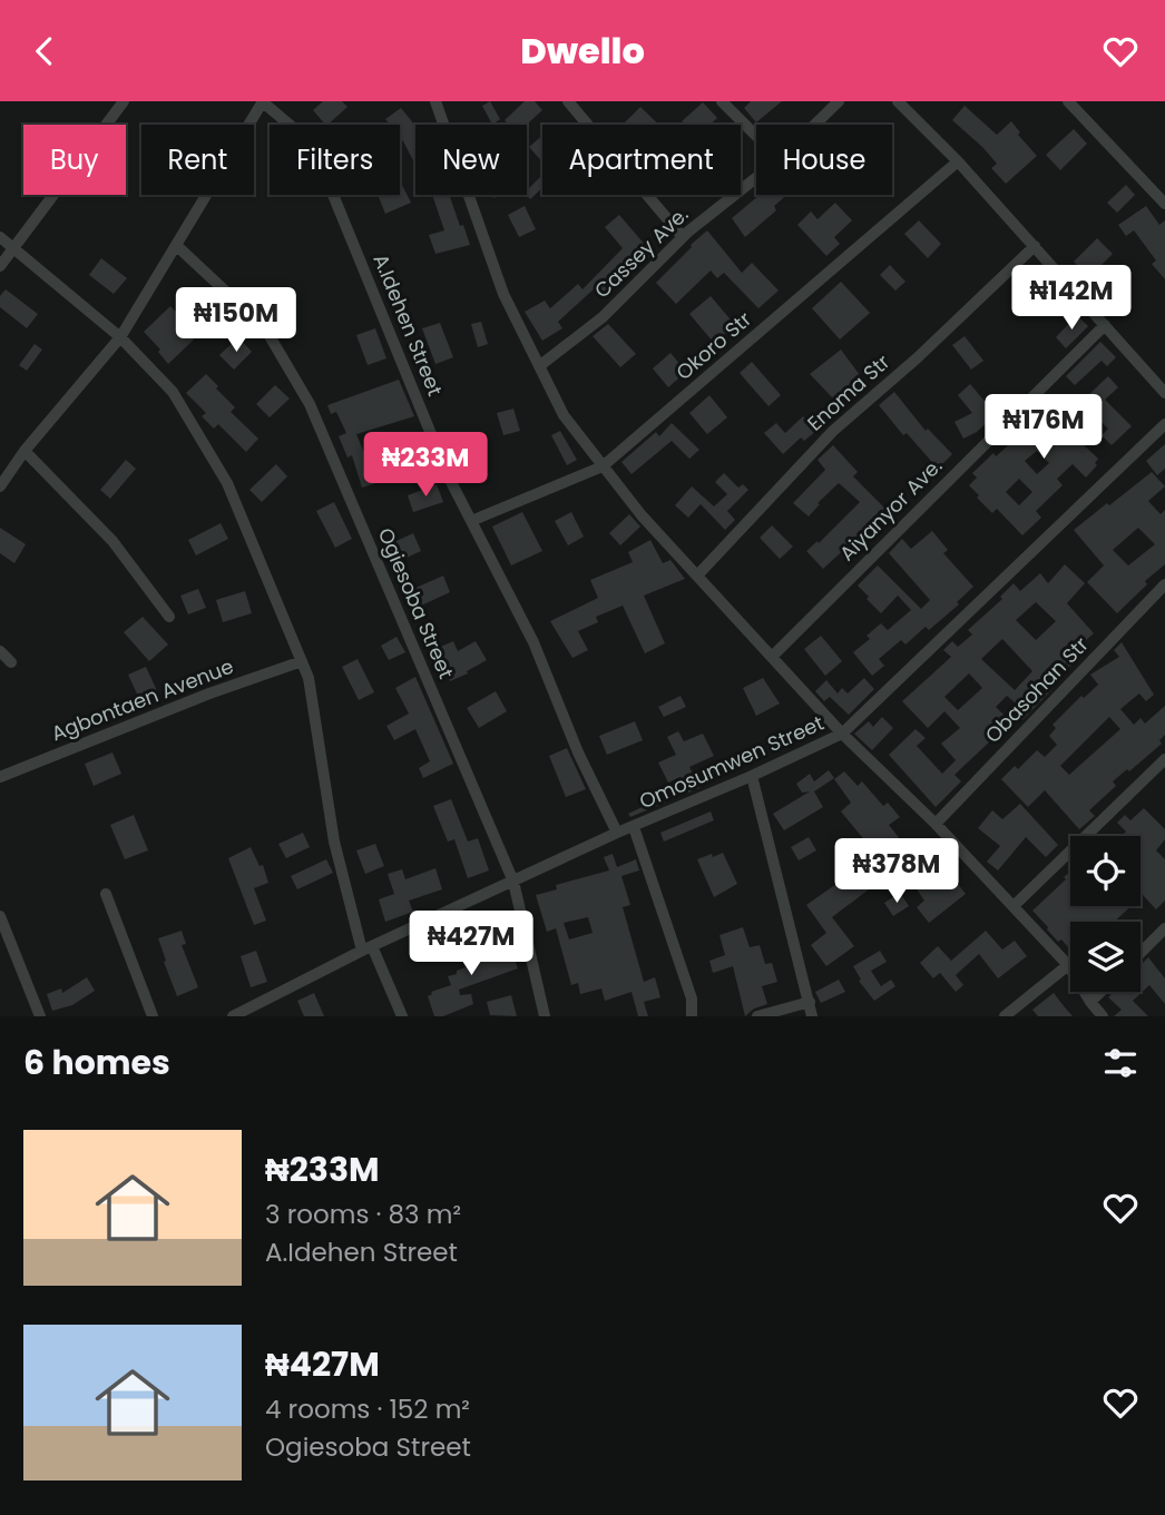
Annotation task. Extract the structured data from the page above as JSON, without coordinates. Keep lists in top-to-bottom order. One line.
{"streets":{"street":["Cassey Ave.","A.Idehen Street","Okoro Str","Enoma Str","Aiyanyor Ave.","Ogiesoba Street","Obasohan Str","Agbontaen Avenue","Omosumwen Street"]},"crossings":[["A.Idehen Street","Okoro Str"],["A.Idehen Street","Omosumwen Street"],["Ogiesoba Street","Omosumwen Street"]],"page":{"header":"Dwello","chip":["Buy","Rent","Filters","New","Apartment","House"],"price":["₦142M","₦150M","₦176M","₦233M","₦378M","₦427M"],"heading":"6 homes","list":[{"name":"₦233M","note":"3 rooms · 83 m² · A.Idehen Street"},{"name":"₦427M","note":"4 rooms · 152 m² · Ogiesoba Street"}]}}
